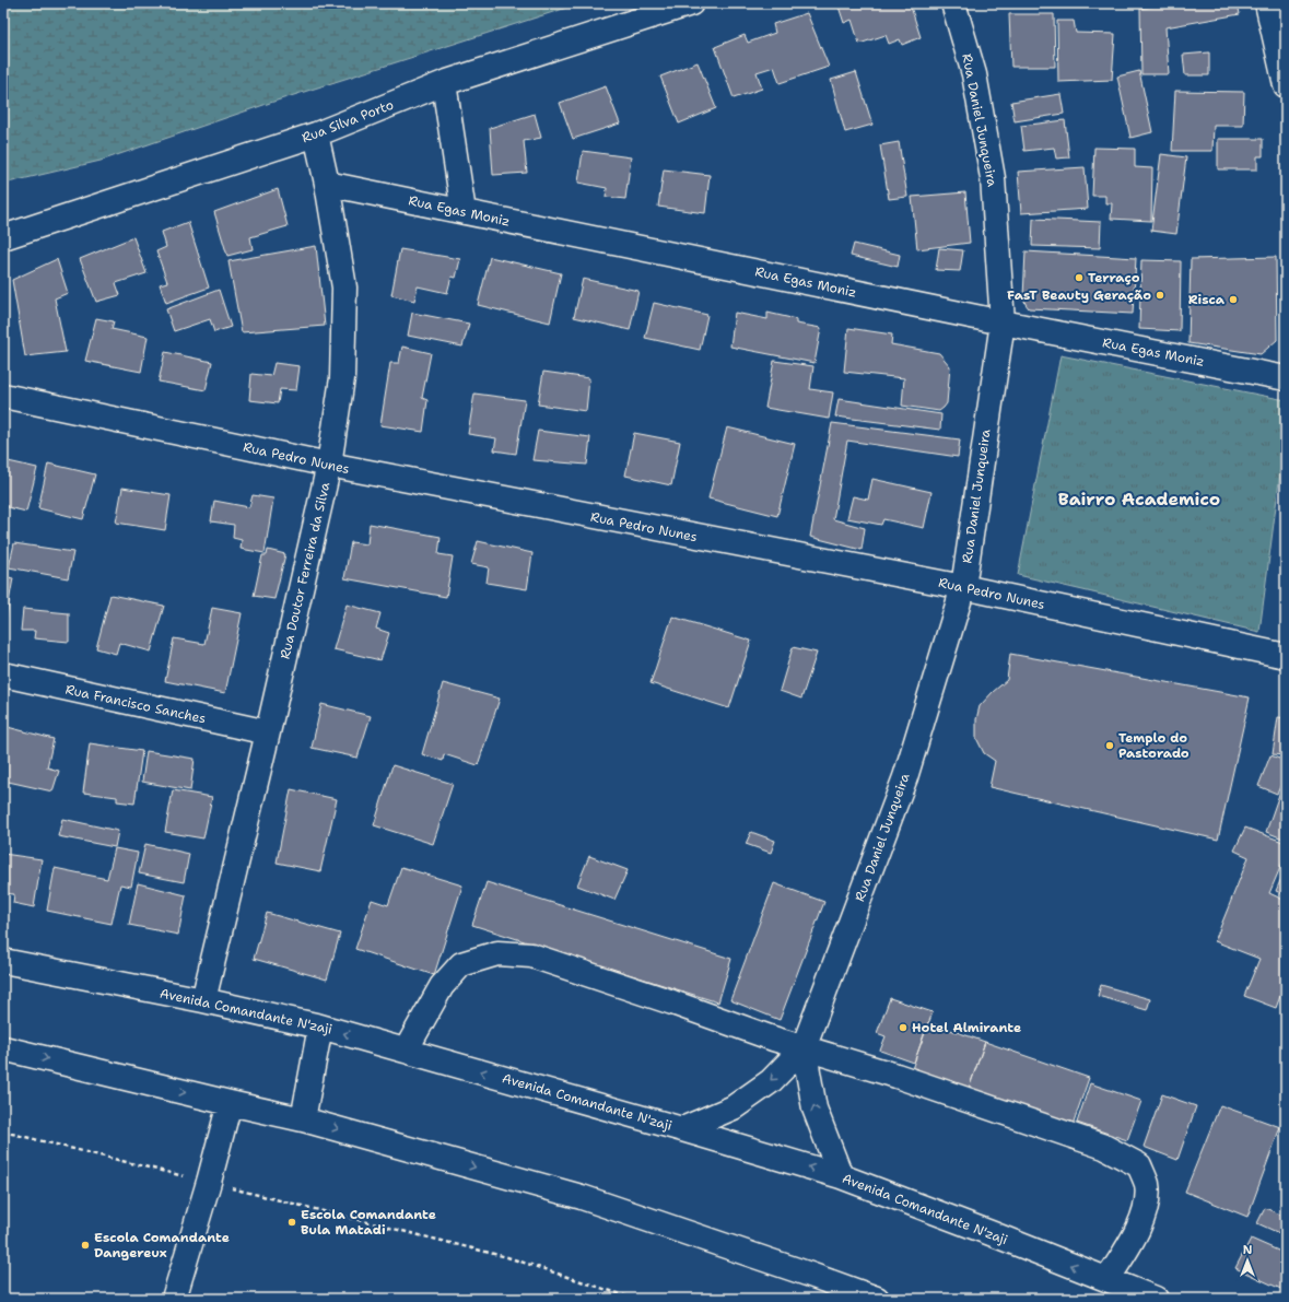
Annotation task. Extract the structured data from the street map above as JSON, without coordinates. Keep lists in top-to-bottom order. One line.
{"streets":{"street":["Rua Daniel Junqueira","Rua Silva Porto","Rua Egas Moniz","Rua Pedro Nunes","Rua Doutor Ferreira da Silva","Rua Francisco Sanches","Avenida Comandante N'zaji"]},"crossings":[["Rua Daniel Junqueira","Rua Egas Moniz"],["Rua Daniel Junqueira","Rua Pedro Nunes"],["Rua Daniel Junqueira","Avenida Comandante N'zaji"],["Rua Silva Porto","Rua Doutor Ferreira da Silva"],["Rua Egas Moniz","Rua Doutor Ferreira da Silva"],["Rua Pedro Nunes","Rua Doutor Ferreira da Silva"],["Rua Doutor Ferreira da Silva","Rua Francisco Sanches"],["Rua Doutor Ferreira da Silva","Avenida Comandante N'zaji"]],"districts":["Bairro Academico"],"places":["Terraço","FasT Beauty Geração","Risca","Templo do Pastorado","Hotel Almirante","Escola Comandante Bula Matadi","Escola Comandante Dangereux"],"north":"top"}
